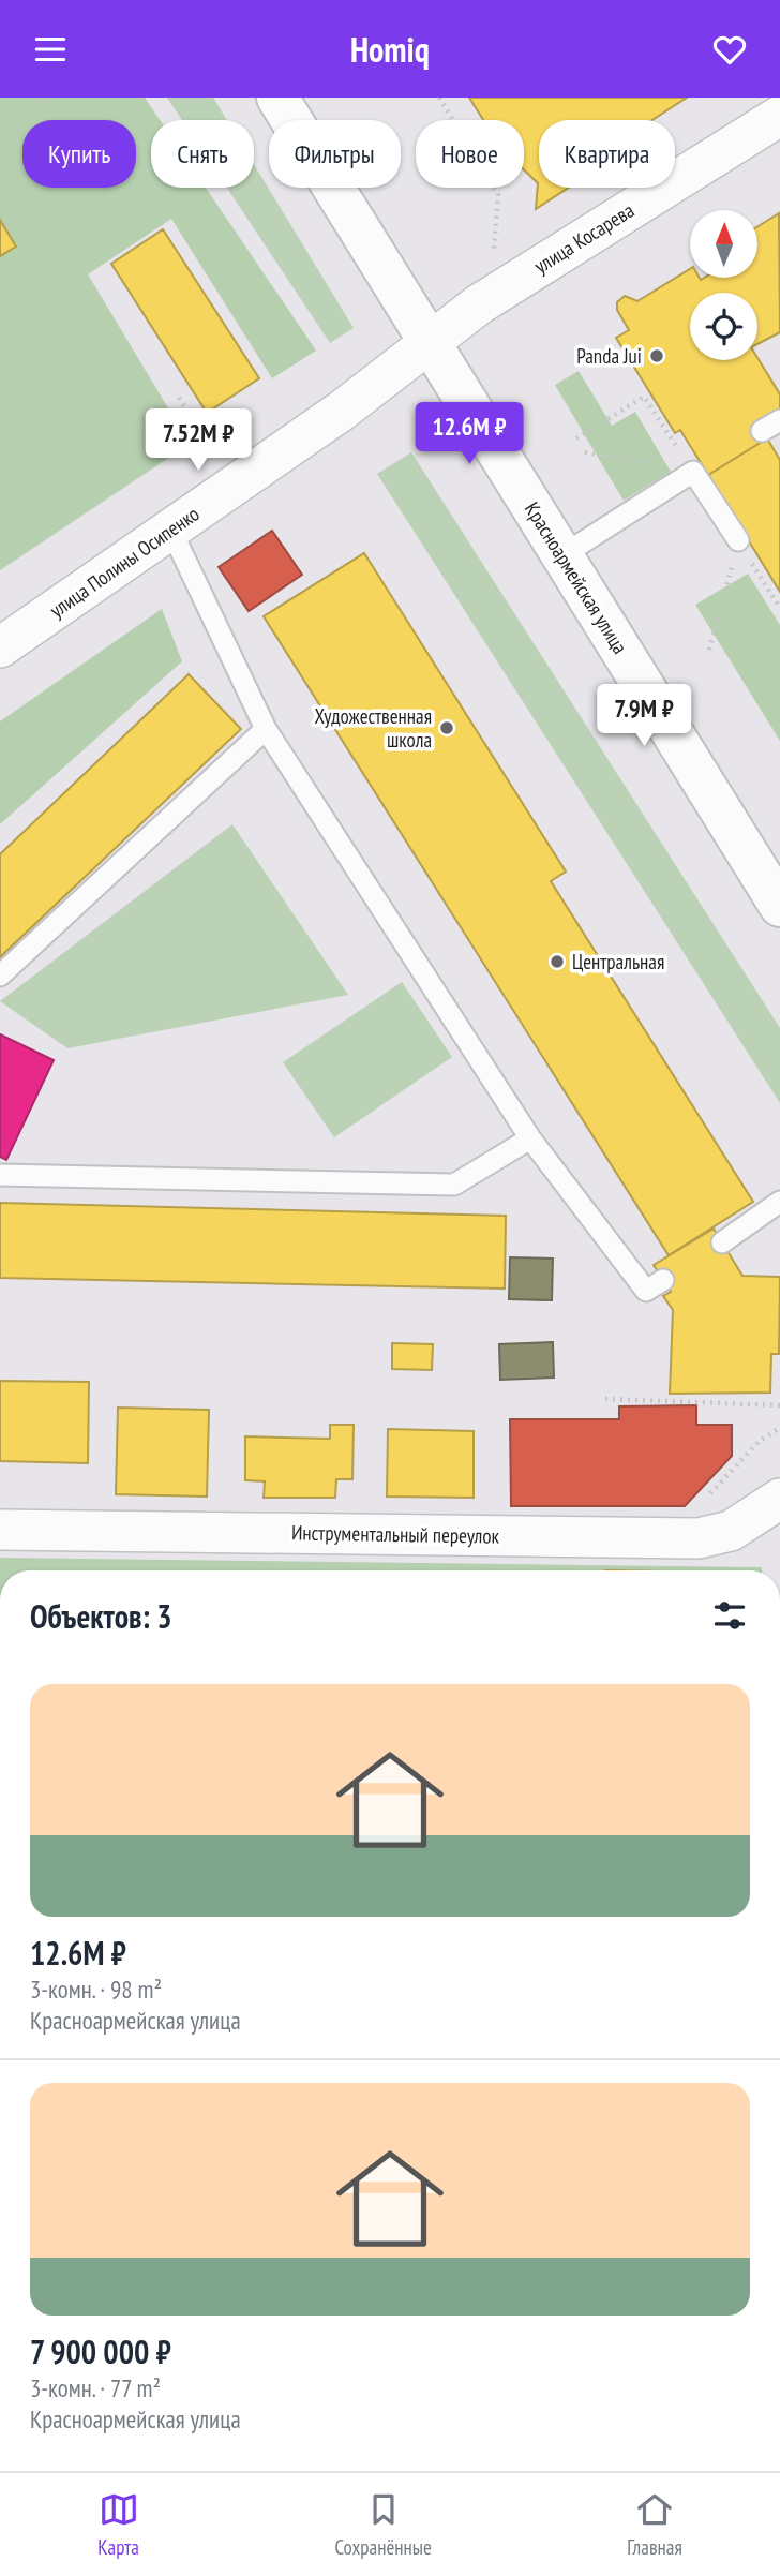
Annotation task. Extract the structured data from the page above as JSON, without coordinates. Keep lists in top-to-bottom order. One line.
{"streets":{"main road":["Красноармейская улица"],"street":["улица Косарева","улица Полины Осипенко","Инструментальный переулок"]},"crossings":[["улица Косарева","улица Полины Осипенко"],["улица Косарева","Красноармейская улица"],["улица Полины Осипенко","Красноармейская улица"]],"places":["Panda Jui","Художественная школа","Центральная"],"north":"top","page":{"header":"Homiq","chip":["Купить","Снять","Фильтры","Новое","Квартира"],"price":["12.6M ₽","7.52M ₽","7.9M ₽"],"heading":"Объектов: 3","list":[{"name":"12.6M ₽","note":"3-комн. · 98 m² · Красноармейская улица"},{"name":"7 900 000 ₽","note":"3-комн. · 77 m² · Красноармейская улица"}],"tabs":["Карта","Сохранённые","Главная"]}}
